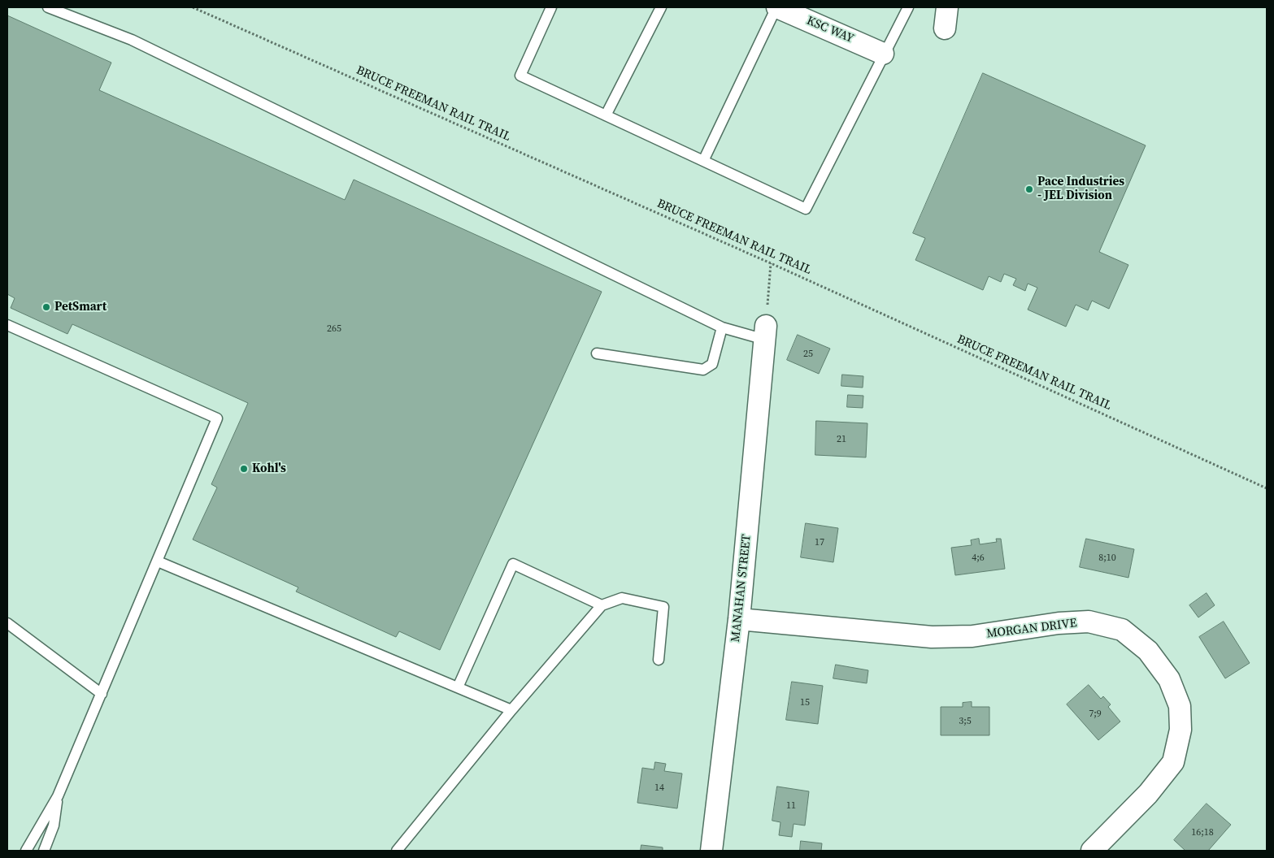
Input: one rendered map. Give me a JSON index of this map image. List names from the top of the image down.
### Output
{
  "streets": {
    "street": ["KSC WAY", "MANAHAN STREET", "MORGAN DRIVE"],
    "path": ["BRUCE FREEMAN RAIL TRAIL"]
  },
  "crossings": [
    ["MANAHAN STREET", "MORGAN DRIVE"]
  ],
  "places": ["Pace Industries - JEL Division", "PetSmart", "Kohl's"],
  "house_numbers": [
    "265",
    "25",
    "21",
    "17",
    "4;6",
    "8;10",
    "15",
    "7;9",
    "3;5",
    "14",
    "11",
    "16;18"
  ]
}
